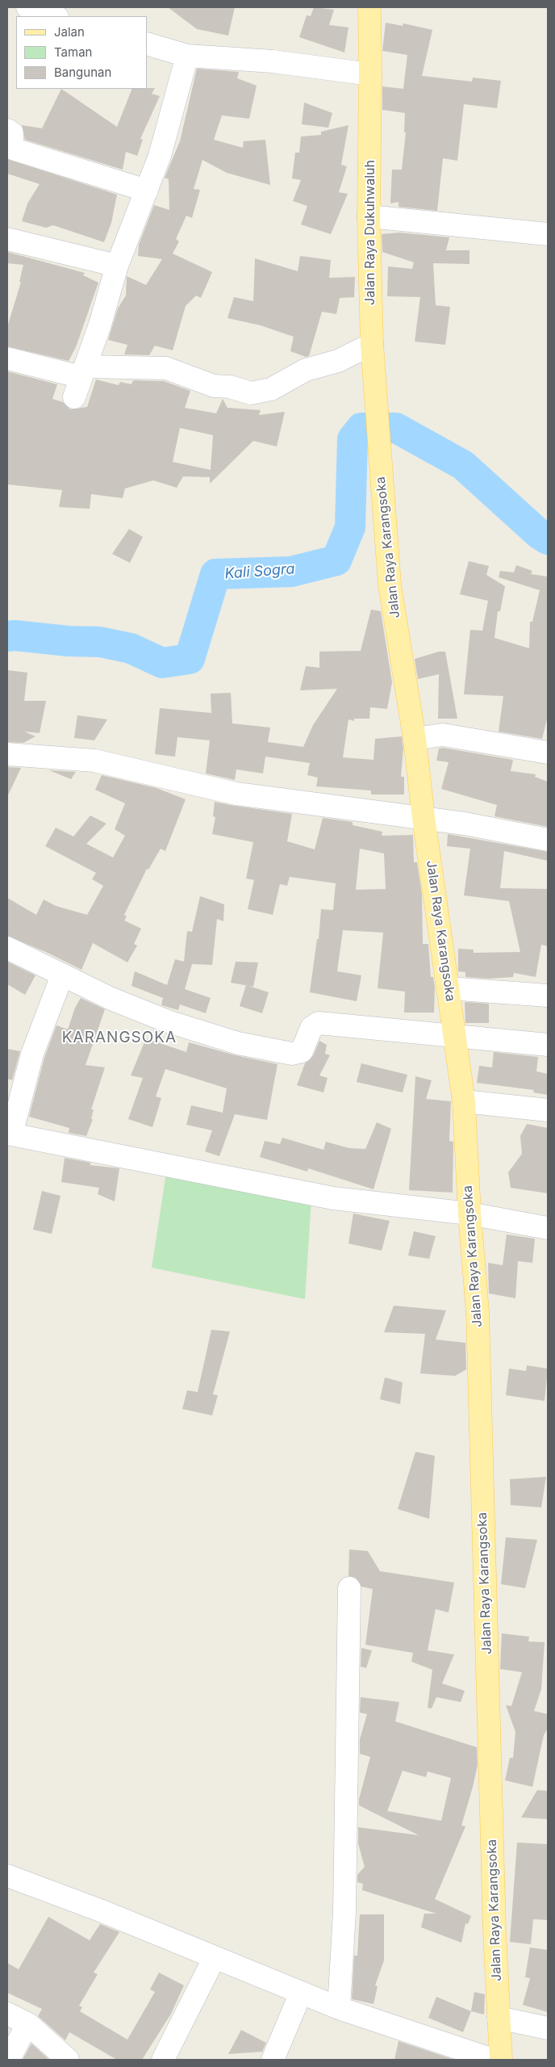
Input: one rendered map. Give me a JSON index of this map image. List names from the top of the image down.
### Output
{
  "streets": {
    "main road": ["Jalan Raya Dukuhwaluh", "Jalan Raya Karangsoka"]
  },
  "crossings": [
    ["Jalan Raya Dukuhwaluh", "Jalan Raya Karangsoka"]
  ],
  "districts": ["KARANGSOKA"],
  "water": ["Kali Sogra"],
  "legend": ["Jalan", "Taman", "Bangunan"]
}
